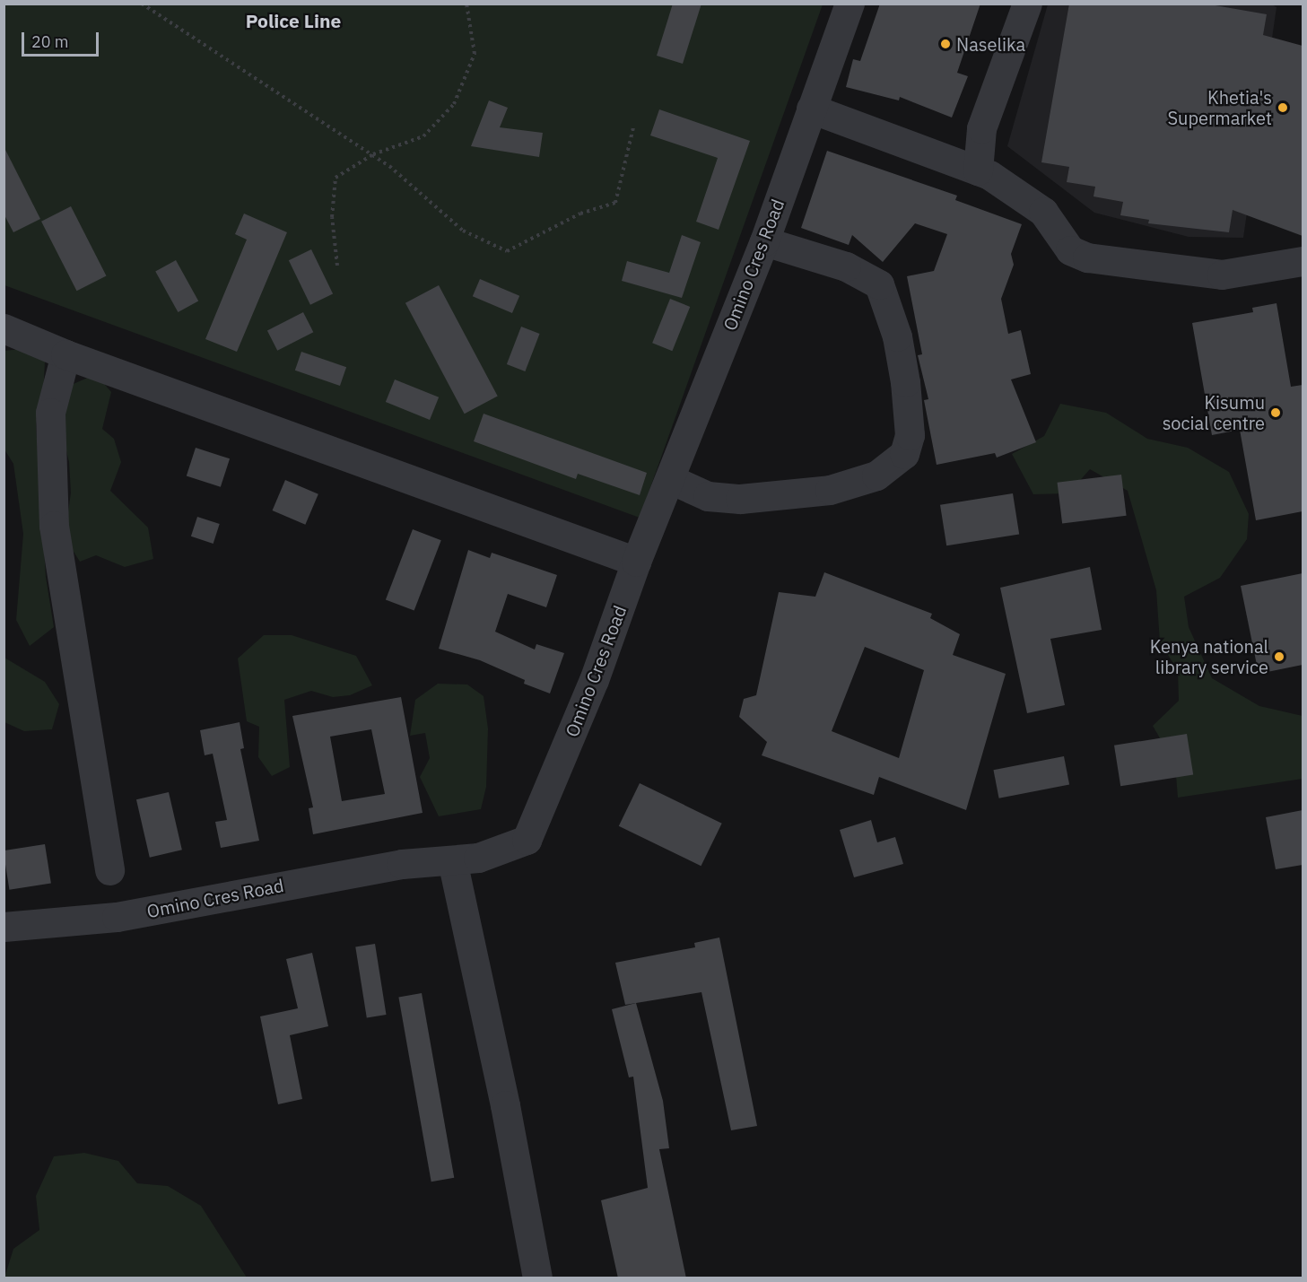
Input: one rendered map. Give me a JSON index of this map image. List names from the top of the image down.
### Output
{
  "streets": {
    "street": ["Omino Cres Road"]
  },
  "districts": ["Police Line"],
  "places": [
    "Naselika",
    "Khetia's Supermarket",
    "Kisumu social centre",
    "Kenya national library service"
  ],
  "scale_bar": "20 m"
}
